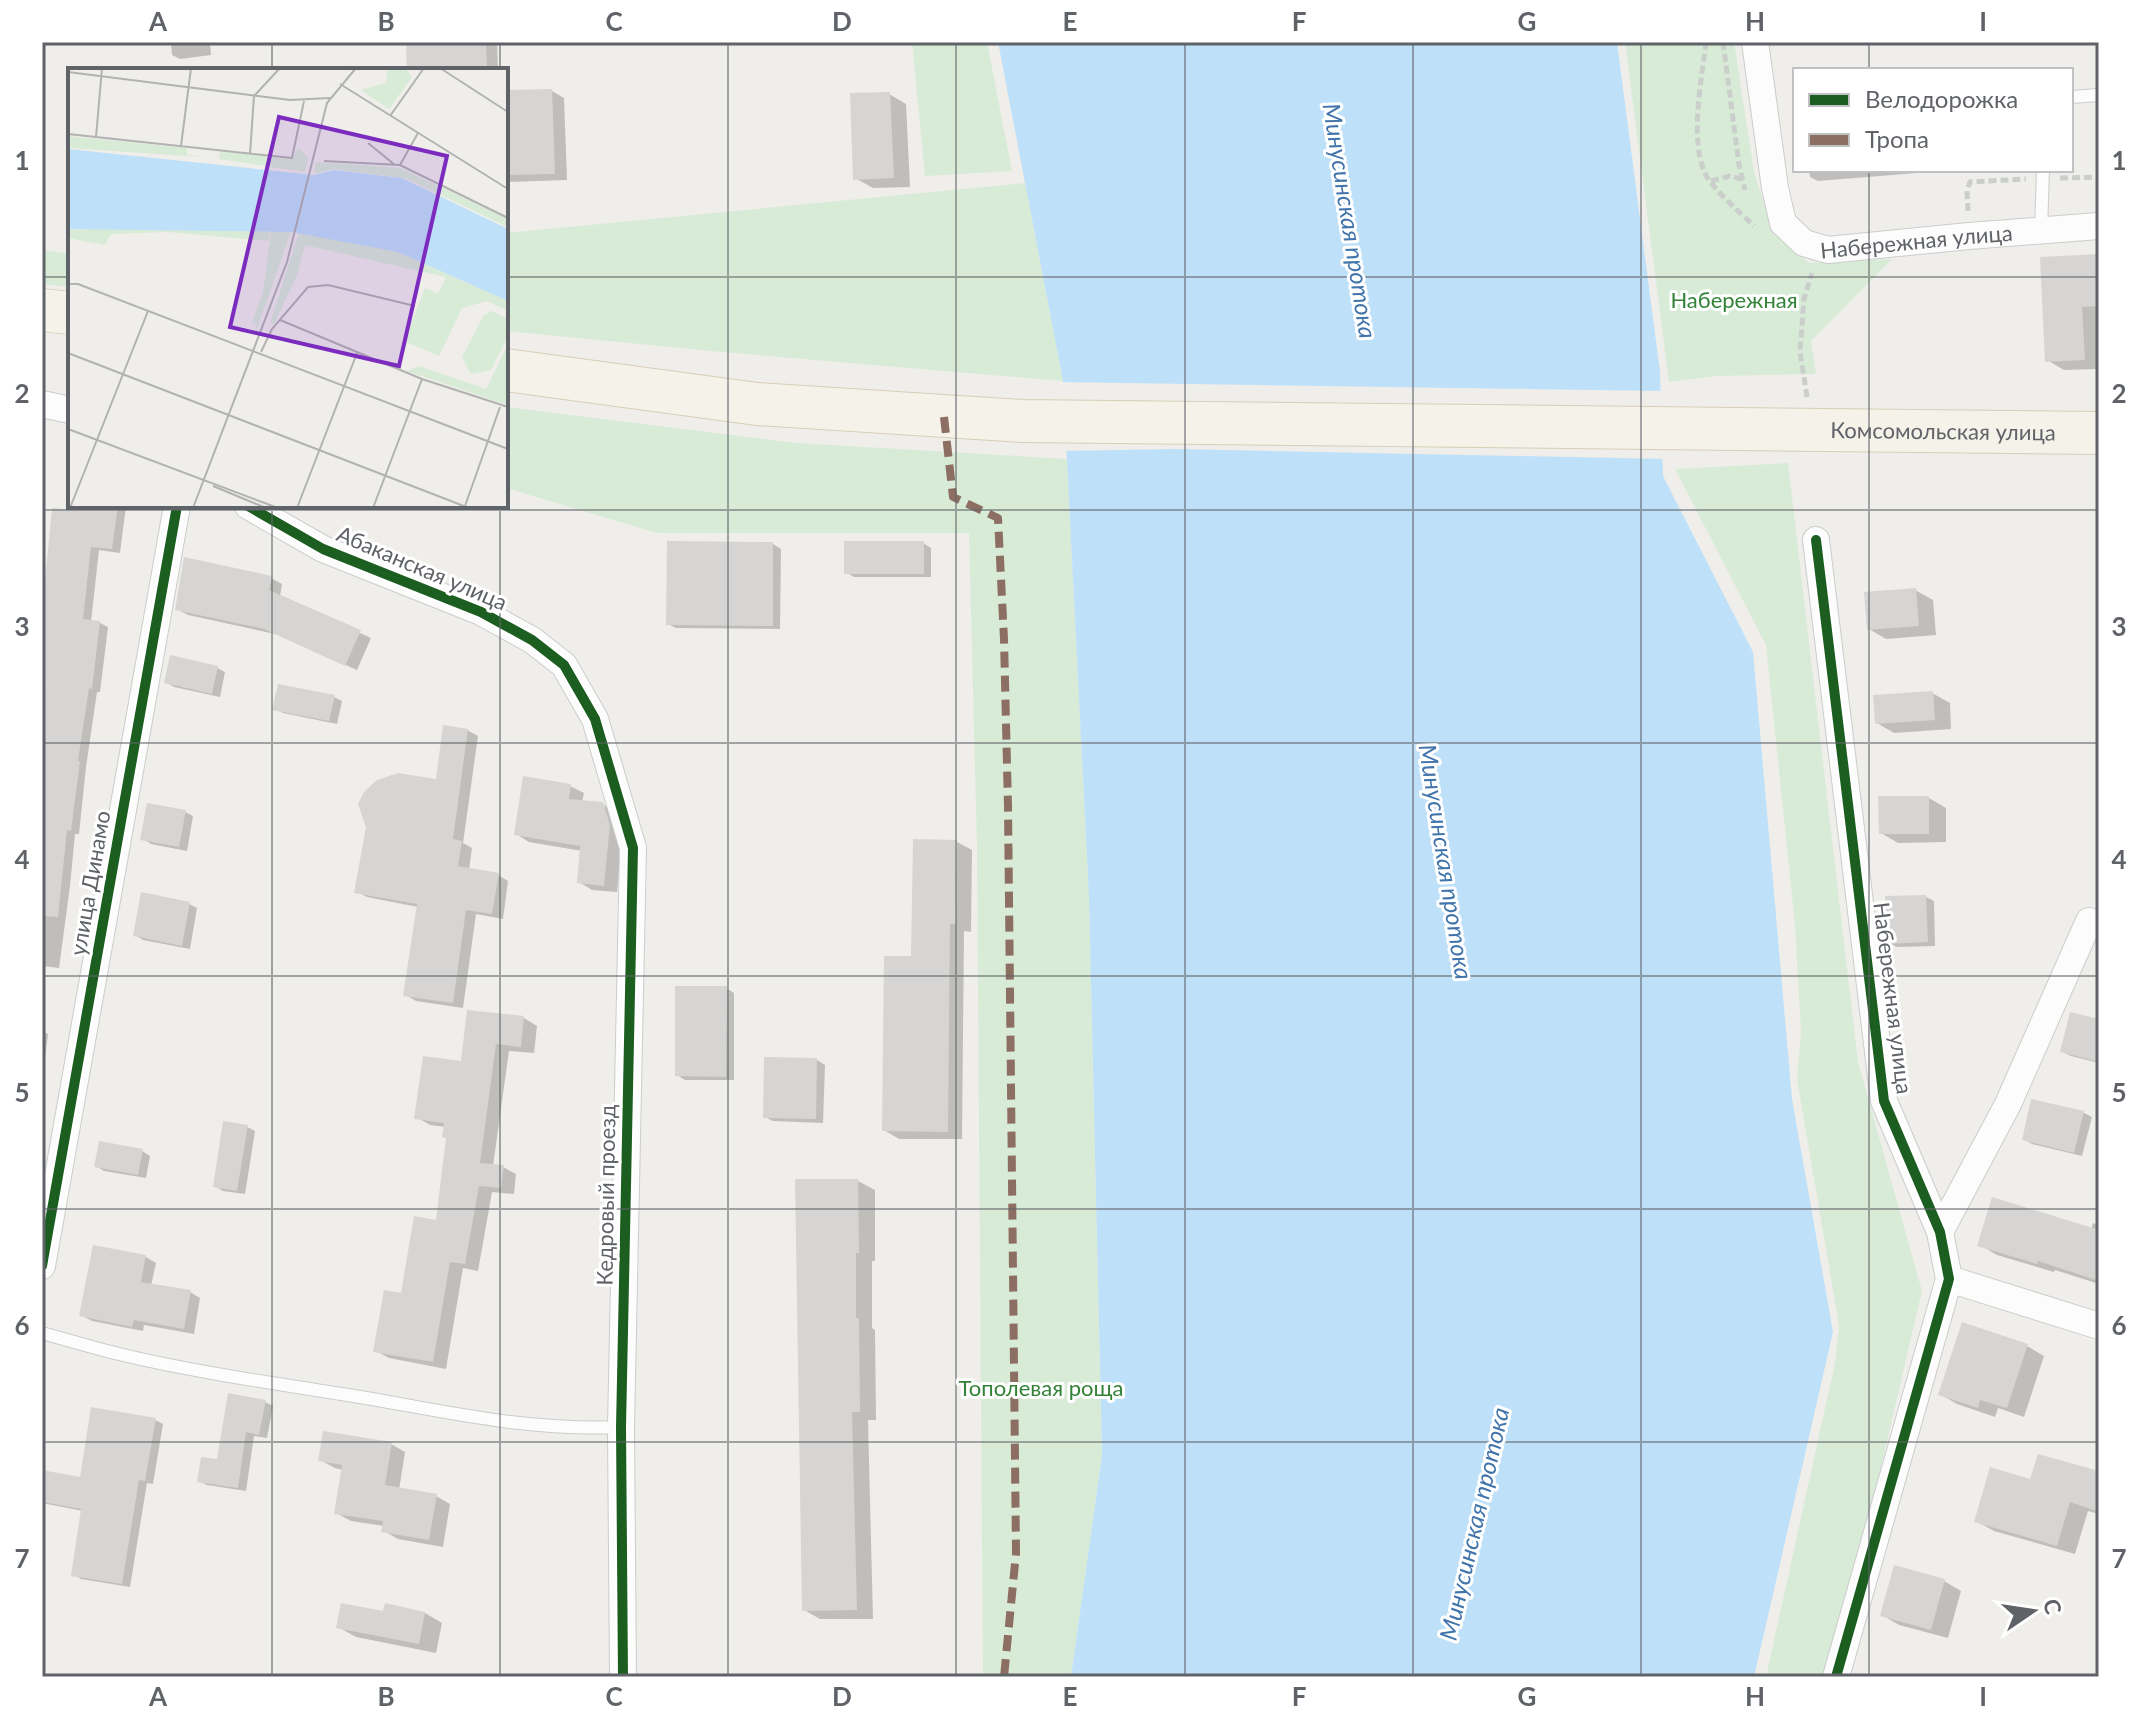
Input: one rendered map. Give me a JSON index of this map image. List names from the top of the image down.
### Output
{
  "streets": {
    "main road": ["Комсомольская улица"],
    "street": [
      "Набережная улица",
      "Абаканская улица",
      "улица Динамо",
      "Кедровый проезд"
    ]
  },
  "crossings": [
    ["Абаканская улица", "Кедровый проезд"]
  ],
  "water": ["Минусинская протока"],
  "parks": ["Набережная", "Тополевая роща"],
  "legend": ["Велодорожка", "Тропа"],
  "north": "right",
  "grid": {
    "columns": [
      "A",
      "B",
      "C",
      "D",
      "E",
      "F",
      "G",
      "H",
      "I"
    ],
    "rows": [
      "1",
      "2",
      "3",
      "4",
      "5",
      "6",
      "7"
    ]
  }
}
